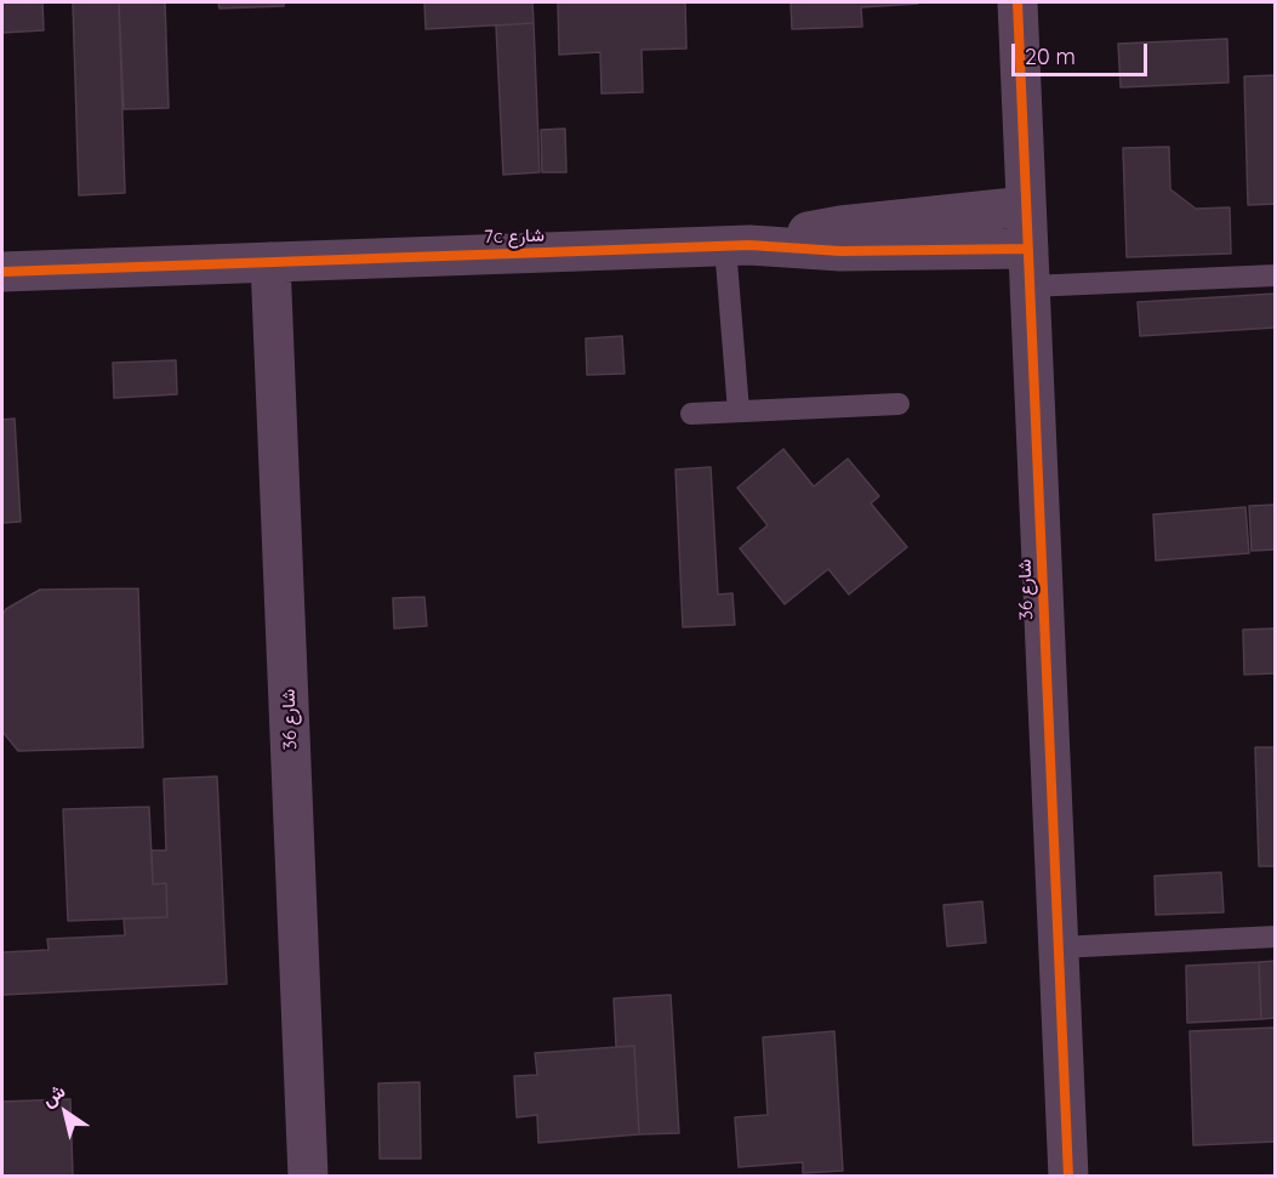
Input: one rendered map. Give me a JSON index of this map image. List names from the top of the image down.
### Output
{
  "streets": {
    "street": ["7c شارع", "شارع 36"]
  },
  "crossings": [
    ["7c شارع", "شارع 36"]
  ],
  "scale_bar": "20 m",
  "north": "top left"
}
